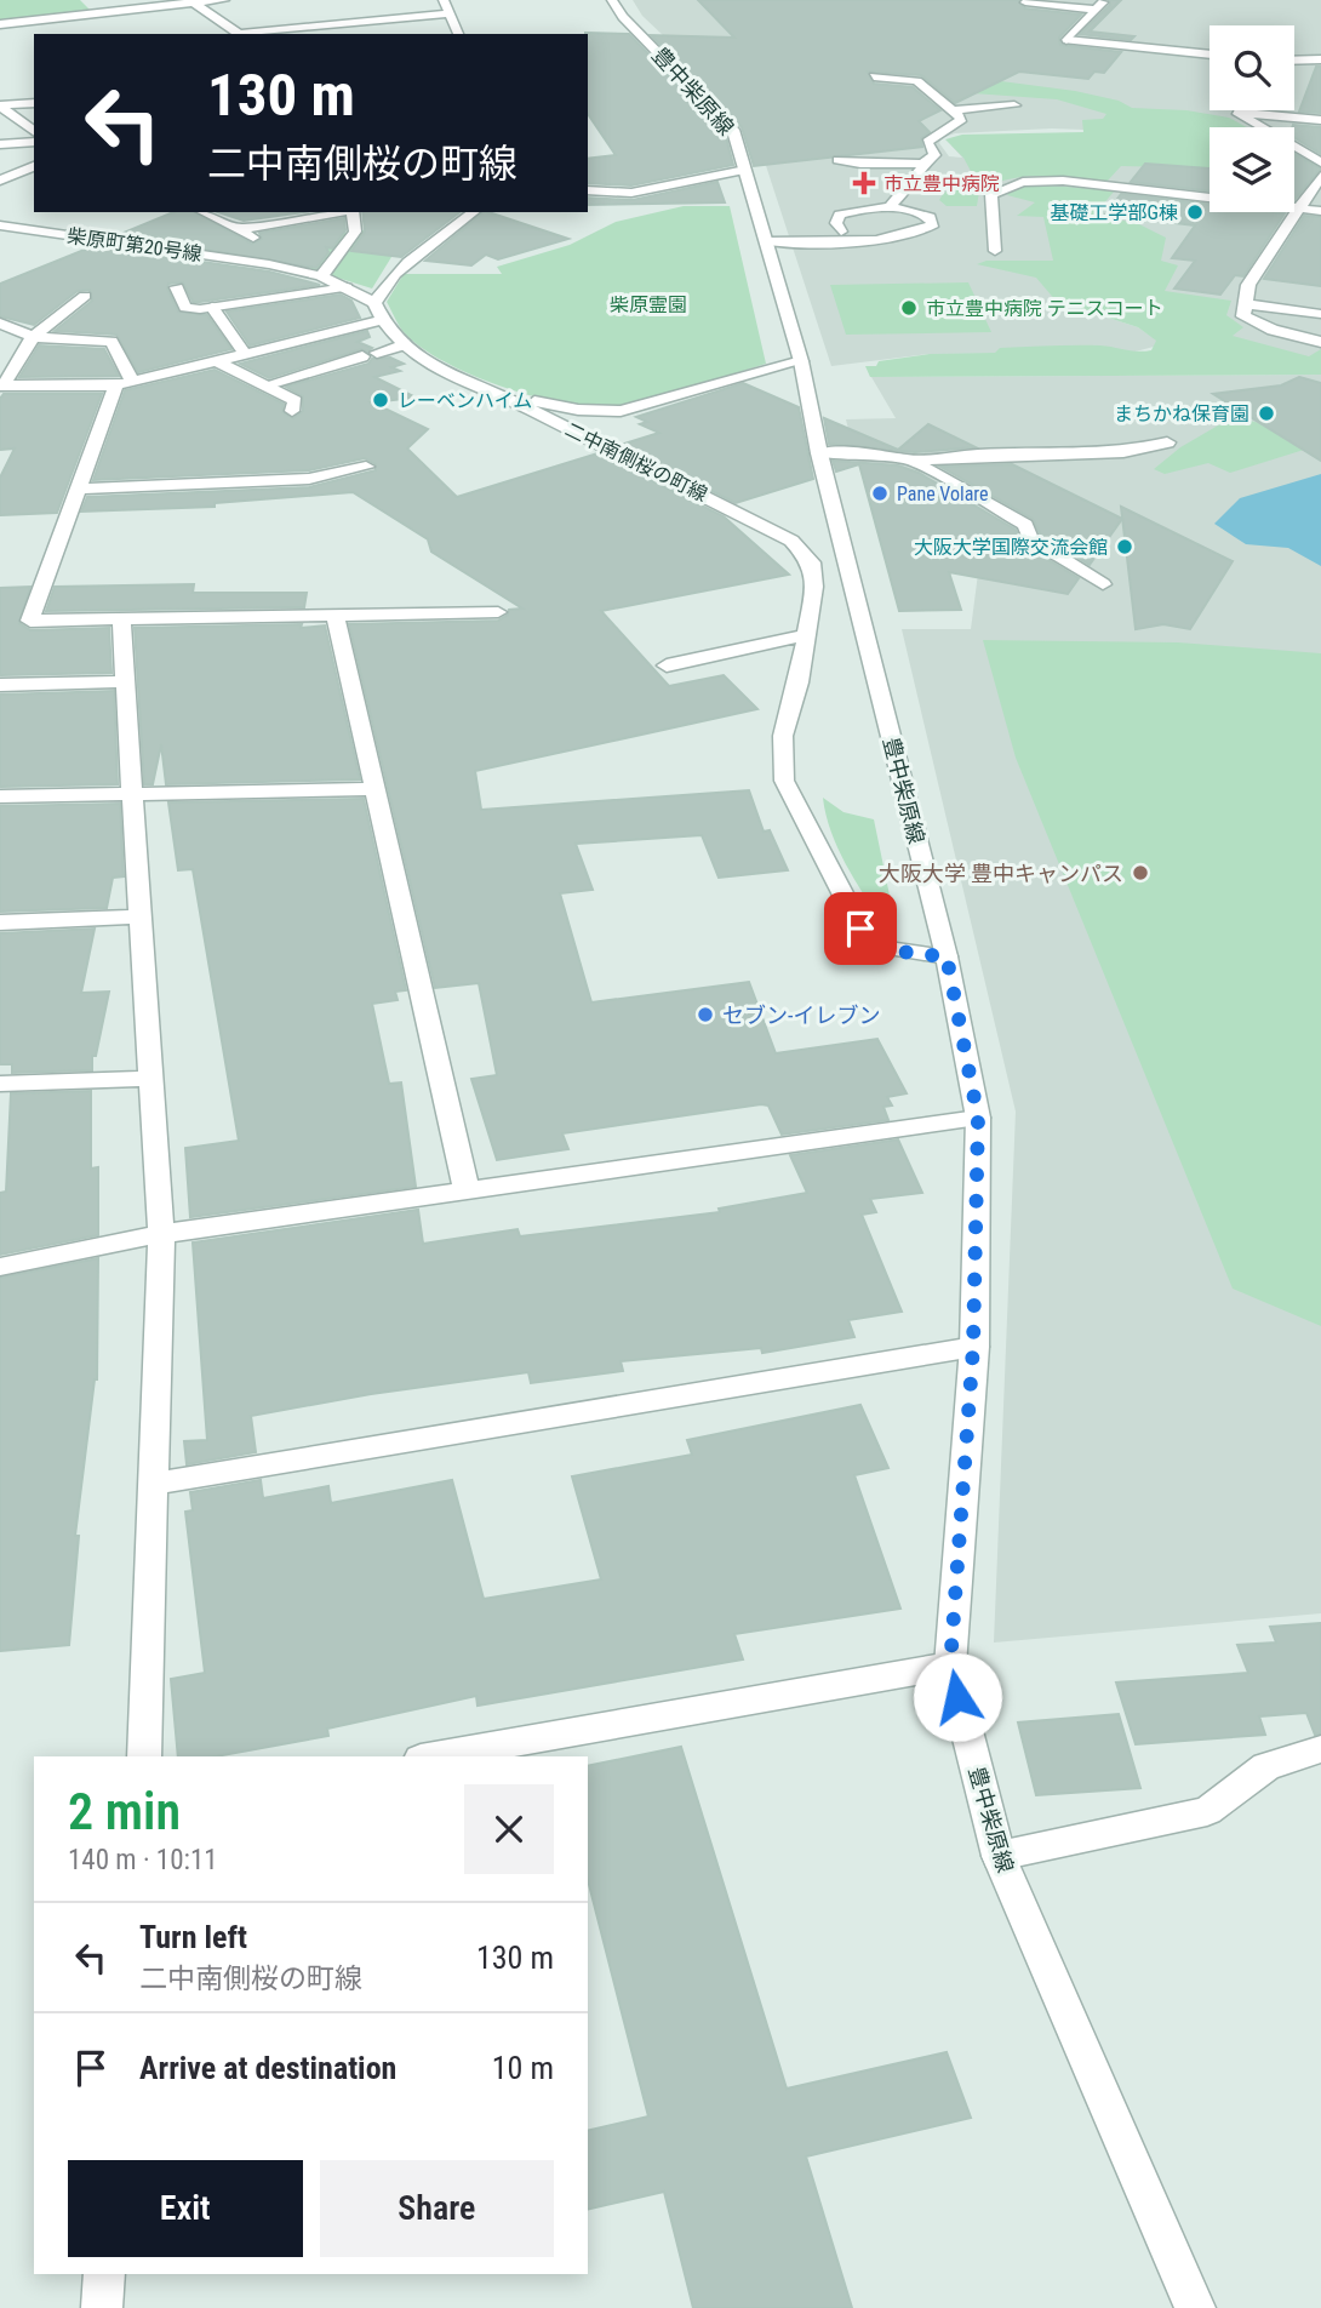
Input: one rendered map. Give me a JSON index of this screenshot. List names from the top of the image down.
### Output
{
  "streets": {
    "street": ["豊中柴原線", "柴原町第20号線", "二中南側桜の町線"]
  },
  "crossings": [
    ["豊中柴原線", "二中南側桜の町線"],
    ["柴原町第20号線", "二中南側桜の町線"]
  ],
  "parks": ["柴原霊園"],
  "places": {
    "health": ["市立豊中病院"],
    "other": [
      "基礎工学部G棟",
      "市立豊中病院 テニスコート",
      "レーベンハイム",
      "まちかね保育園",
      "Pane Volare",
      "大阪大学国際交流会館",
      "大阪大学 豊中キャンパス",
      "セブン-イレブン"
    ]
  },
  "page": {
    "turn": ["130 m", "二中南側桜の町線"],
    "heading": ["2 min", "140 m · 10:11"],
    "list": [
      {
        "name": "Turn left",
        "note": "二中南側桜の町線",
        "value": "130 m"
      },
      {
        "name": "Arrive at destination",
        "value": "10 m"
      }
    ],
    "buttons": ["Exit", "Share"]
  }
}
